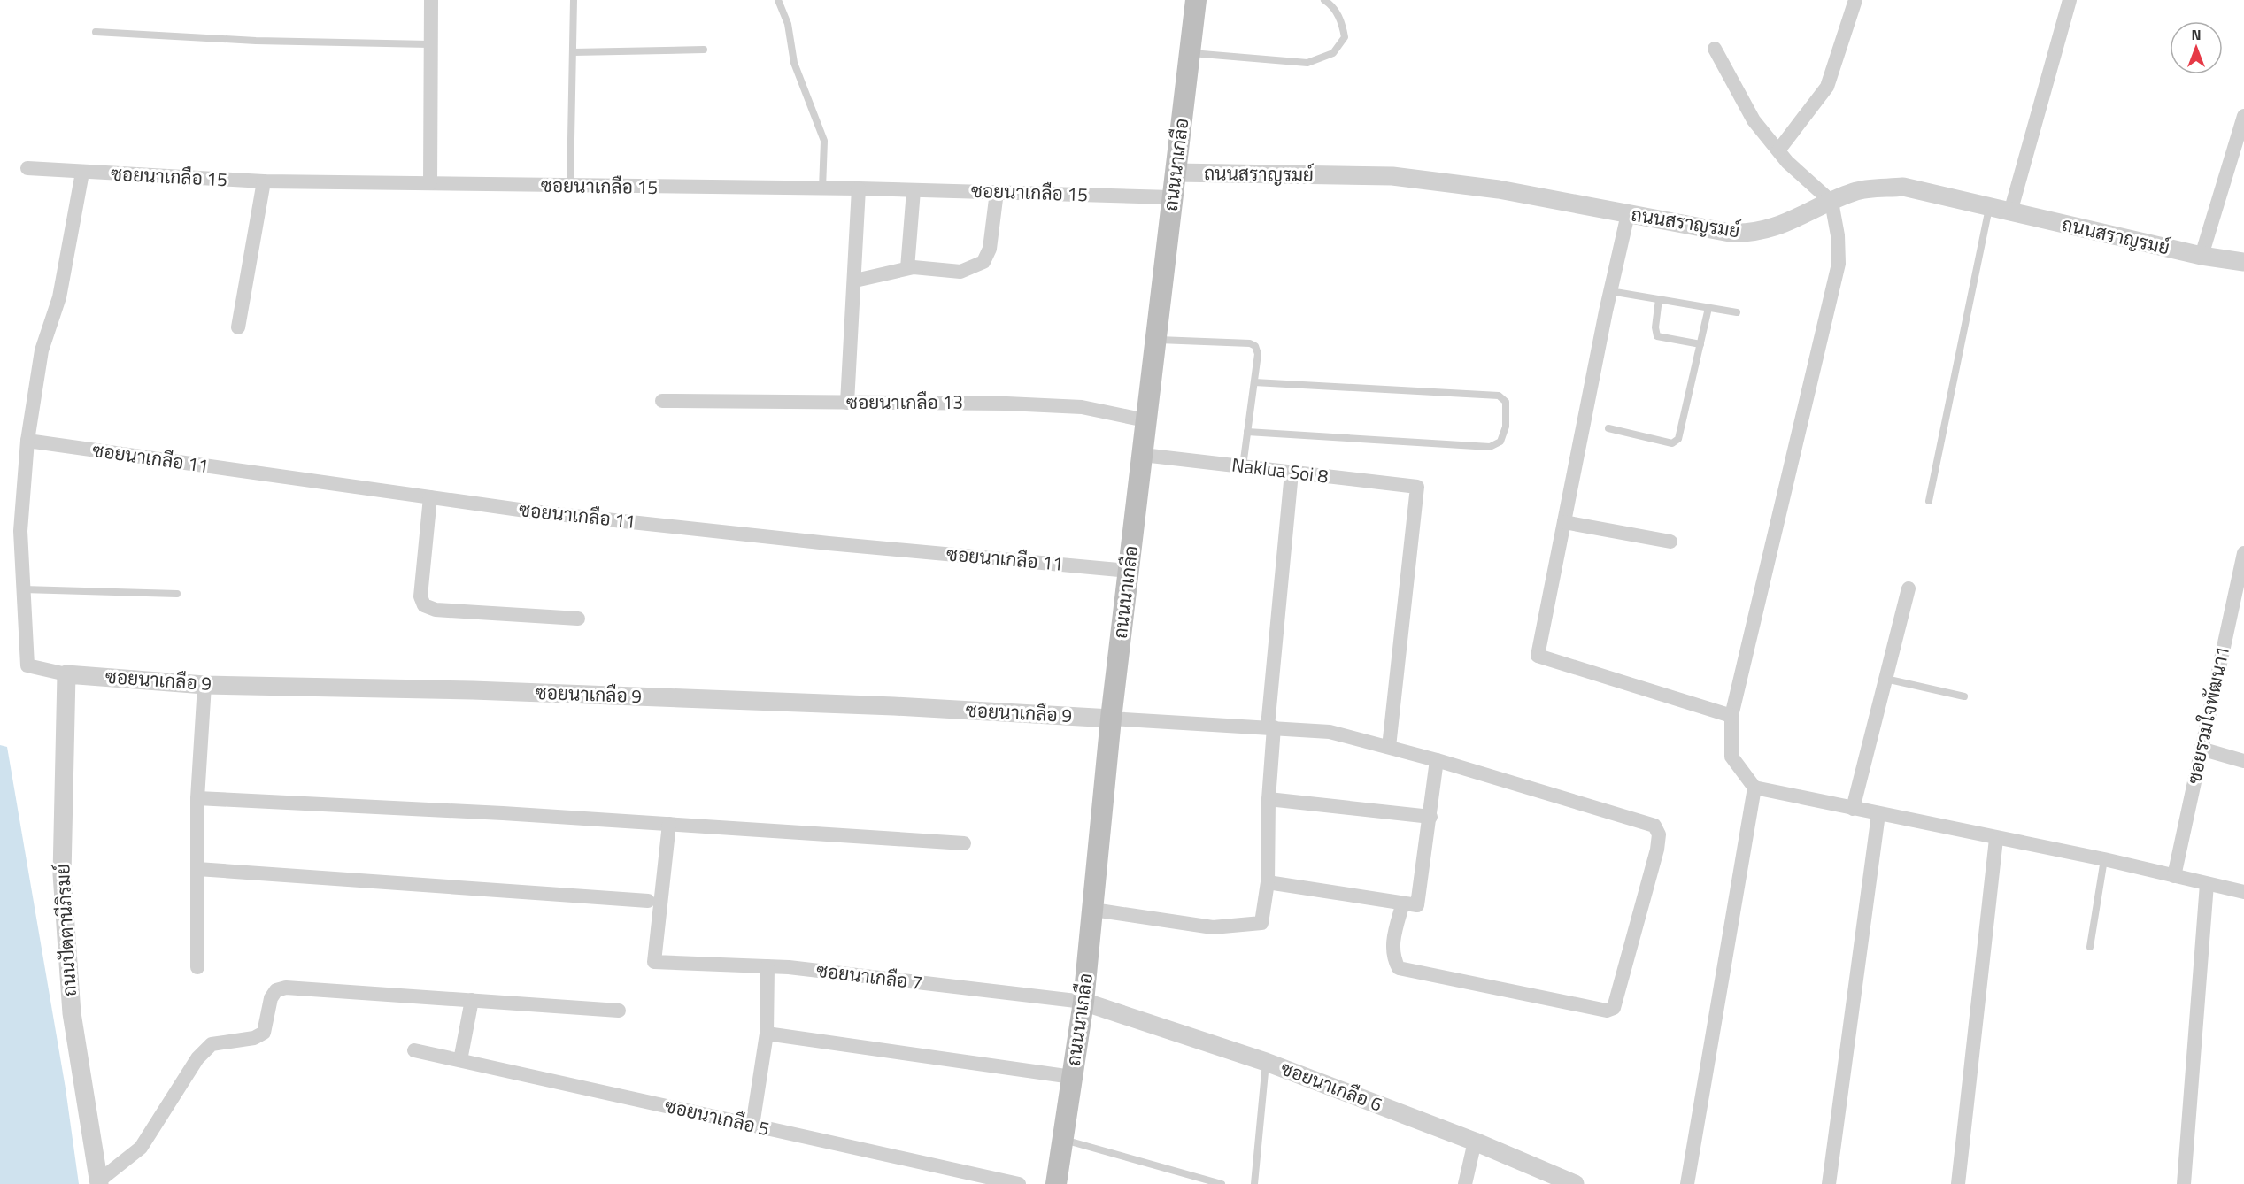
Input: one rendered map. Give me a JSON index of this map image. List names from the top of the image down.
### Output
{
  "streets": {
    "main road": ["ถนนนาเกลือ"],
    "street": [
      "ถนนสราญรมย์",
      "ซอยนาเกลือ 15",
      "ซอยนาเกลือ 13",
      "ซอยนาเกลือ 11",
      "Naklua Soi 8",
      "ซอยนาเกลือ 9",
      "ซอยรวมใจพัฒนา1",
      "ถนนปัตตานีภิรมย์",
      "ซอยนาเกลือ 7",
      "ซอยนาเกลือ 6",
      "ซอยนาเกลือ 5"
    ]
  },
  "crossings": [
    ["ถนนนาเกลือ", "ถนนสราญรมย์"],
    ["ถนนนาเกลือ", "ซอยนาเกลือ 15"],
    ["ถนนนาเกลือ", "ซอยนาเกลือ 13"],
    ["ถนนนาเกลือ", "ซอยนาเกลือ 11"],
    ["ถนนนาเกลือ", "Naklua Soi 8"],
    ["ถนนนาเกลือ", "ซอยนาเกลือ 9"],
    ["ถนนนาเกลือ", "ซอยนาเกลือ 7"],
    ["ถนนนาเกลือ", "ซอยนาเกลือ 6"],
    ["ซอยนาเกลือ 9", "ถนนปัตตานีภิรมย์"],
    ["ซอยนาเกลือ 7", "ซอยนาเกลือ 6"]
  ],
  "north": "top"
}
